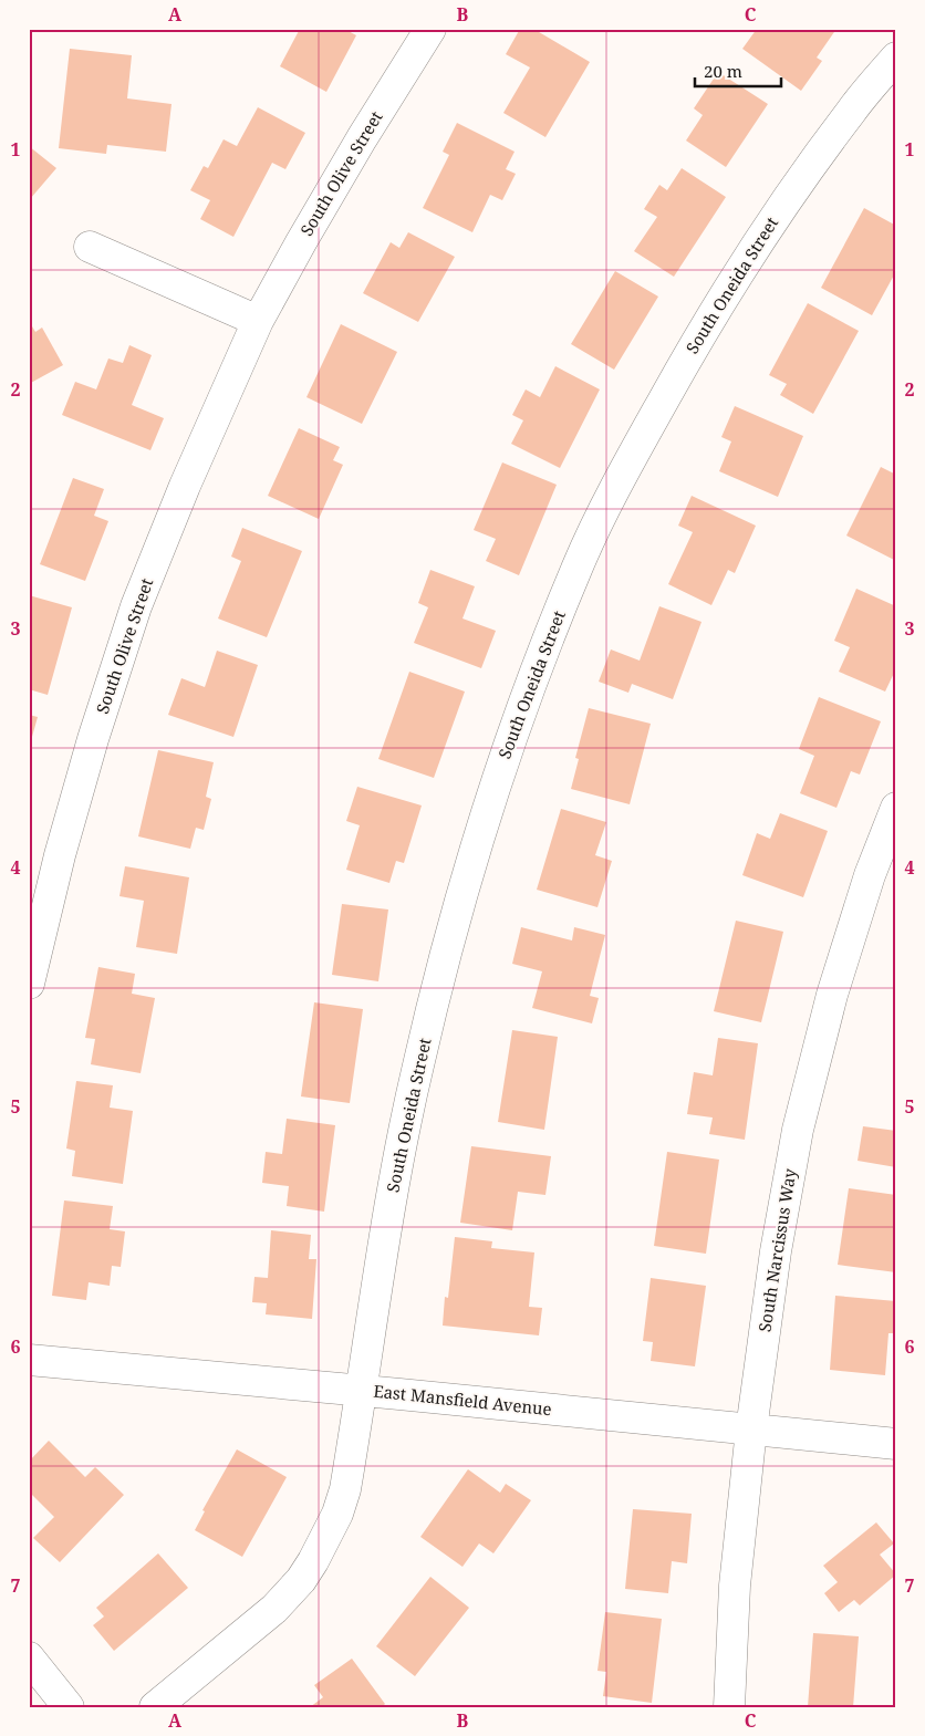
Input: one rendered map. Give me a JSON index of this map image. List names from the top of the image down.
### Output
{
  "streets": {
    "street": [
      "South Olive Street",
      "South Oneida Street",
      "South Narcissus Way",
      "East Mansfield Avenue"
    ]
  },
  "crossings": [
    ["South Oneida Street", "East Mansfield Avenue"],
    ["South Narcissus Way", "East Mansfield Avenue"]
  ],
  "scale_bar": "20 m",
  "grid": {
    "columns": ["A", "B", "C"],
    "rows": [
      "1",
      "2",
      "3",
      "4",
      "5",
      "6",
      "7"
    ]
  }
}
